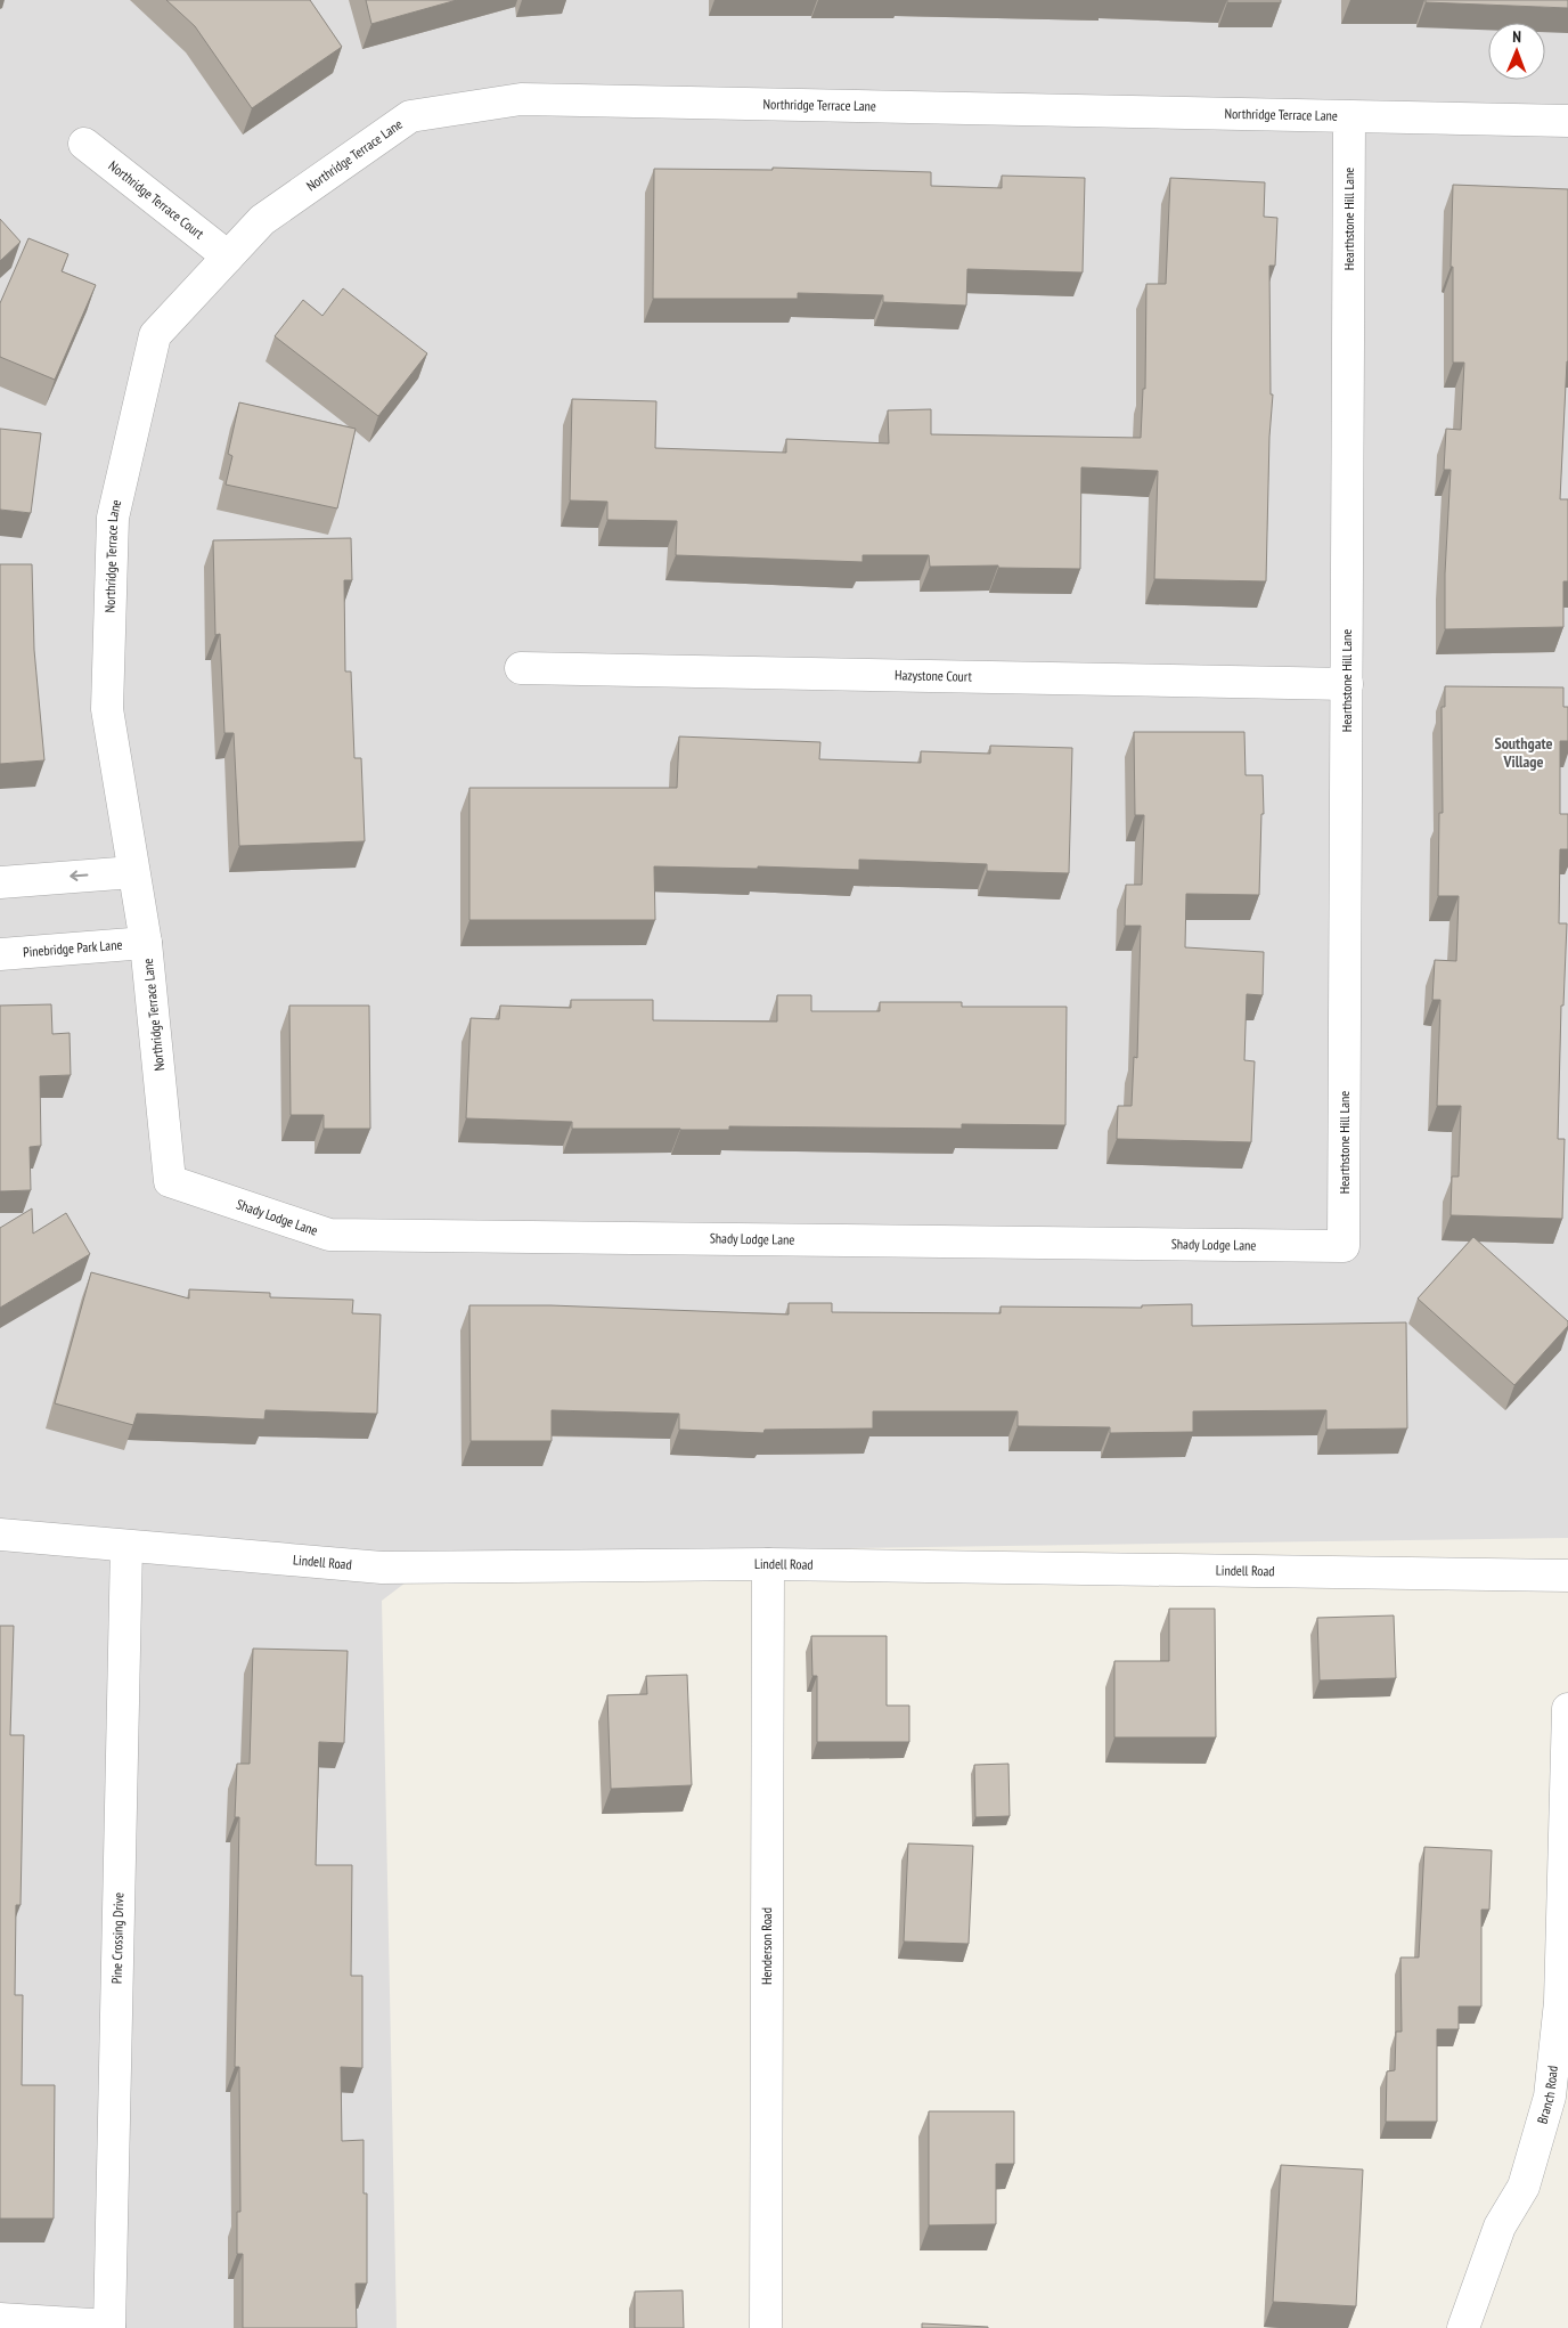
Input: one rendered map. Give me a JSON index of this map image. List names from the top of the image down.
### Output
{
  "streets": {
    "street": [
      "Northridge Terrace Lane",
      "Northridge Terrace Court",
      "Hearthstone Hill Lane",
      "Hazystone Court",
      "Pinebridge Park Lane",
      "Shady Lodge Lane",
      "Lindell Road",
      "Pine Crossing Drive",
      "Henderson Road",
      "Branch Road"
    ]
  },
  "crossings": [
    ["Northridge Terrace Lane", "Northridge Terrace Court"],
    ["Northridge Terrace Lane", "Hearthstone Hill Lane"],
    ["Northridge Terrace Lane", "Pinebridge Park Lane"],
    ["Northridge Terrace Lane", "Shady Lodge Lane"],
    ["Hearthstone Hill Lane", "Hazystone Court"],
    ["Hearthstone Hill Lane", "Shady Lodge Lane"],
    ["Lindell Road", "Pine Crossing Drive"],
    ["Lindell Road", "Henderson Road"]
  ],
  "districts": ["Southgate Village"],
  "north": "top"
}
